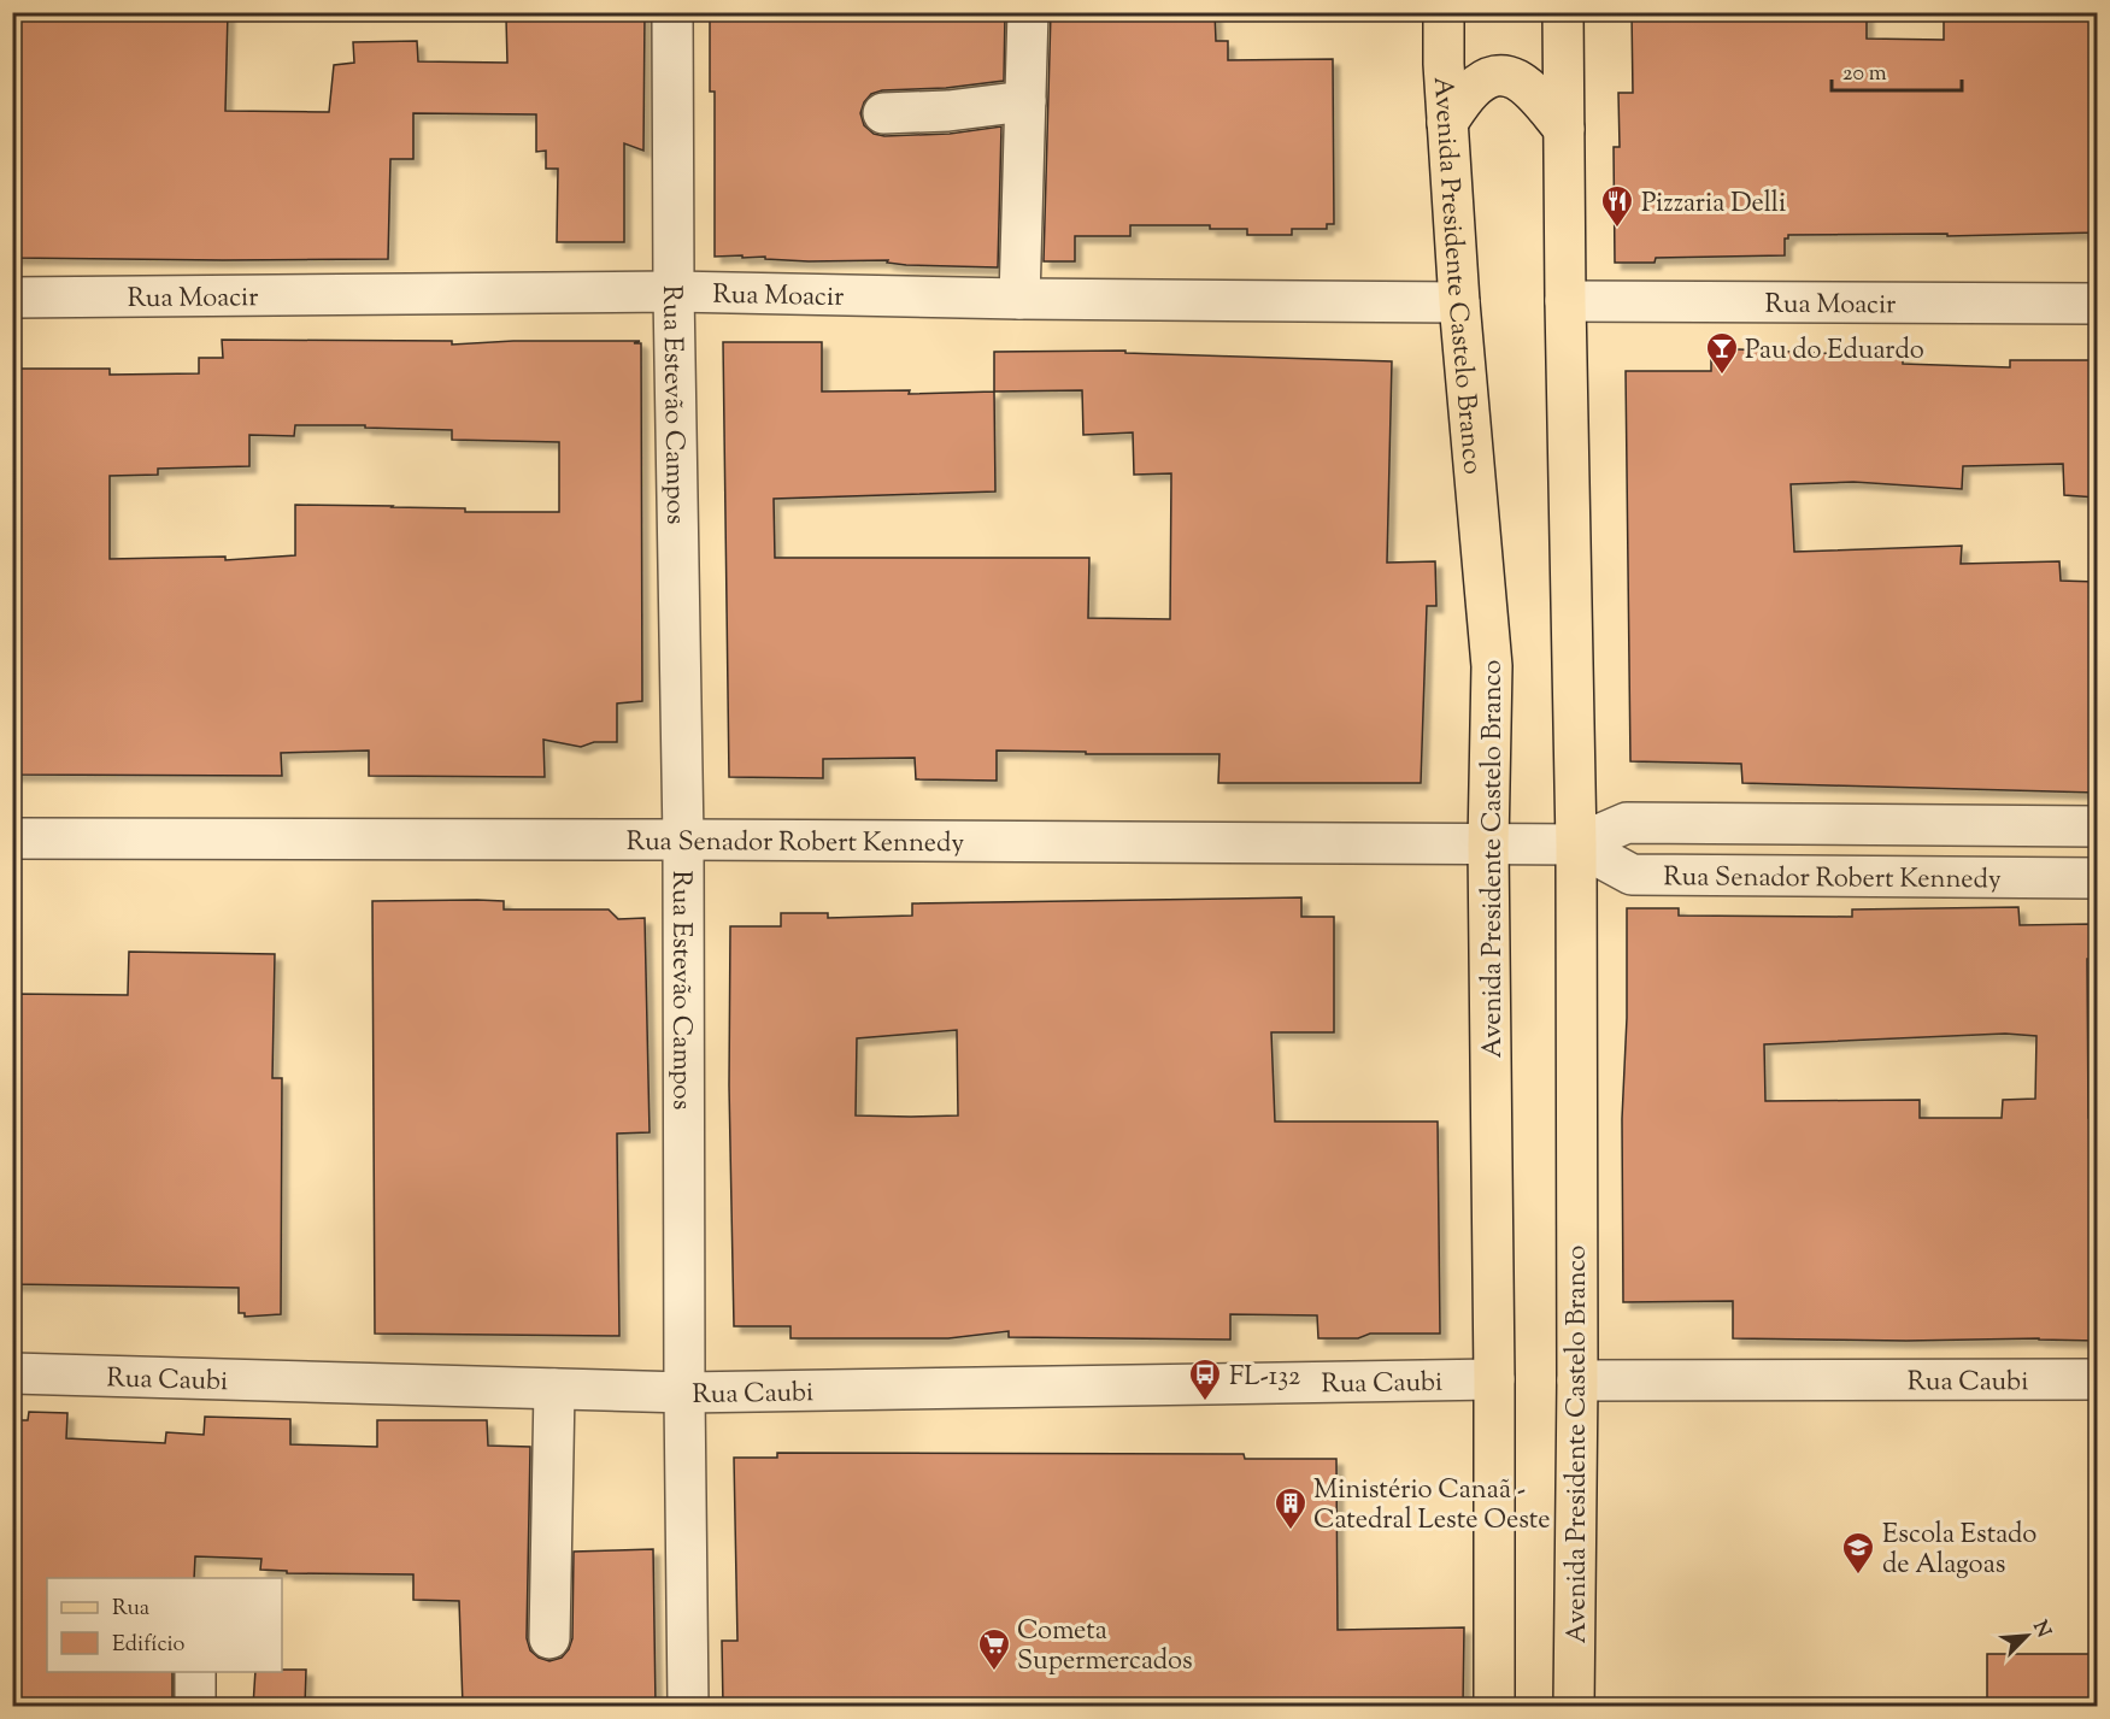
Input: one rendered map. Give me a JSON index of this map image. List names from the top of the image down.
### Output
{
  "streets": {
    "main road": ["Avenida Presidente Castelo Branco"],
    "street": [
      "Rua Moacir",
      "Rua Estevão Campos",
      "Rua Senador Robert Kennedy",
      "Rua Caubi"
    ]
  },
  "crossings": [
    ["Avenida Presidente Castelo Branco", "Rua Moacir"],
    ["Avenida Presidente Castelo Branco", "Rua Senador Robert Kennedy"],
    ["Avenida Presidente Castelo Branco", "Rua Caubi"],
    ["Rua Moacir", "Rua Estevão Campos"],
    ["Rua Estevão Campos", "Rua Senador Robert Kennedy"],
    ["Rua Estevão Campos", "Rua Caubi"]
  ],
  "places": {
    "restaurant": ["Pizzaria Delli"],
    "bar": ["Pau do Eduardo"],
    "bus stop": ["FL-132"],
    "building": ["Ministério Canaã - Catedral Leste Oeste"],
    "school or university": ["Escola Estado de Alagoas"],
    "supermarket": ["Cometa Supermercados"]
  },
  "legend": ["Rua", "Edifício"],
  "scale_bar": "20 m",
  "north": "top right"
}
